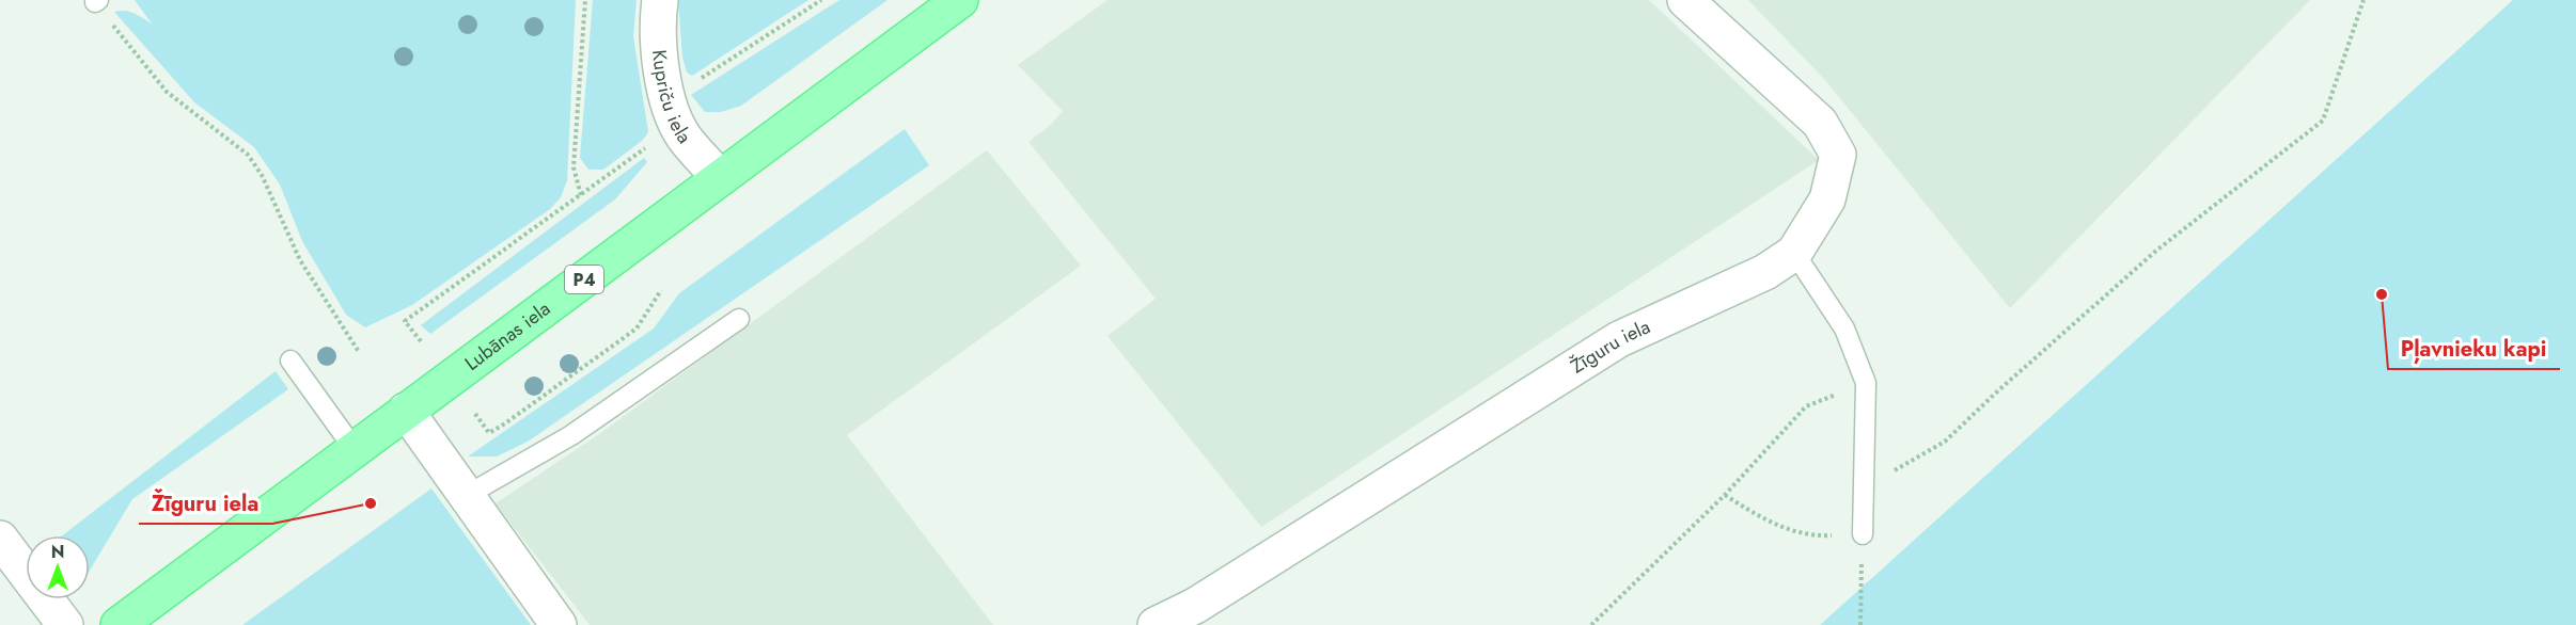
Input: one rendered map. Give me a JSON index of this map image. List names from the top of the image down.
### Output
{
  "streets": {
    "main road": ["P4", "Lubānas iela"],
    "street": ["Kupriču iela", "Žīguru iela"]
  },
  "crossings": [
    ["Kupriču iela", "Lubānas iela"]
  ],
  "places": ["Pļavnieku kapi", "Žīguru iela"],
  "north": "top"
}
